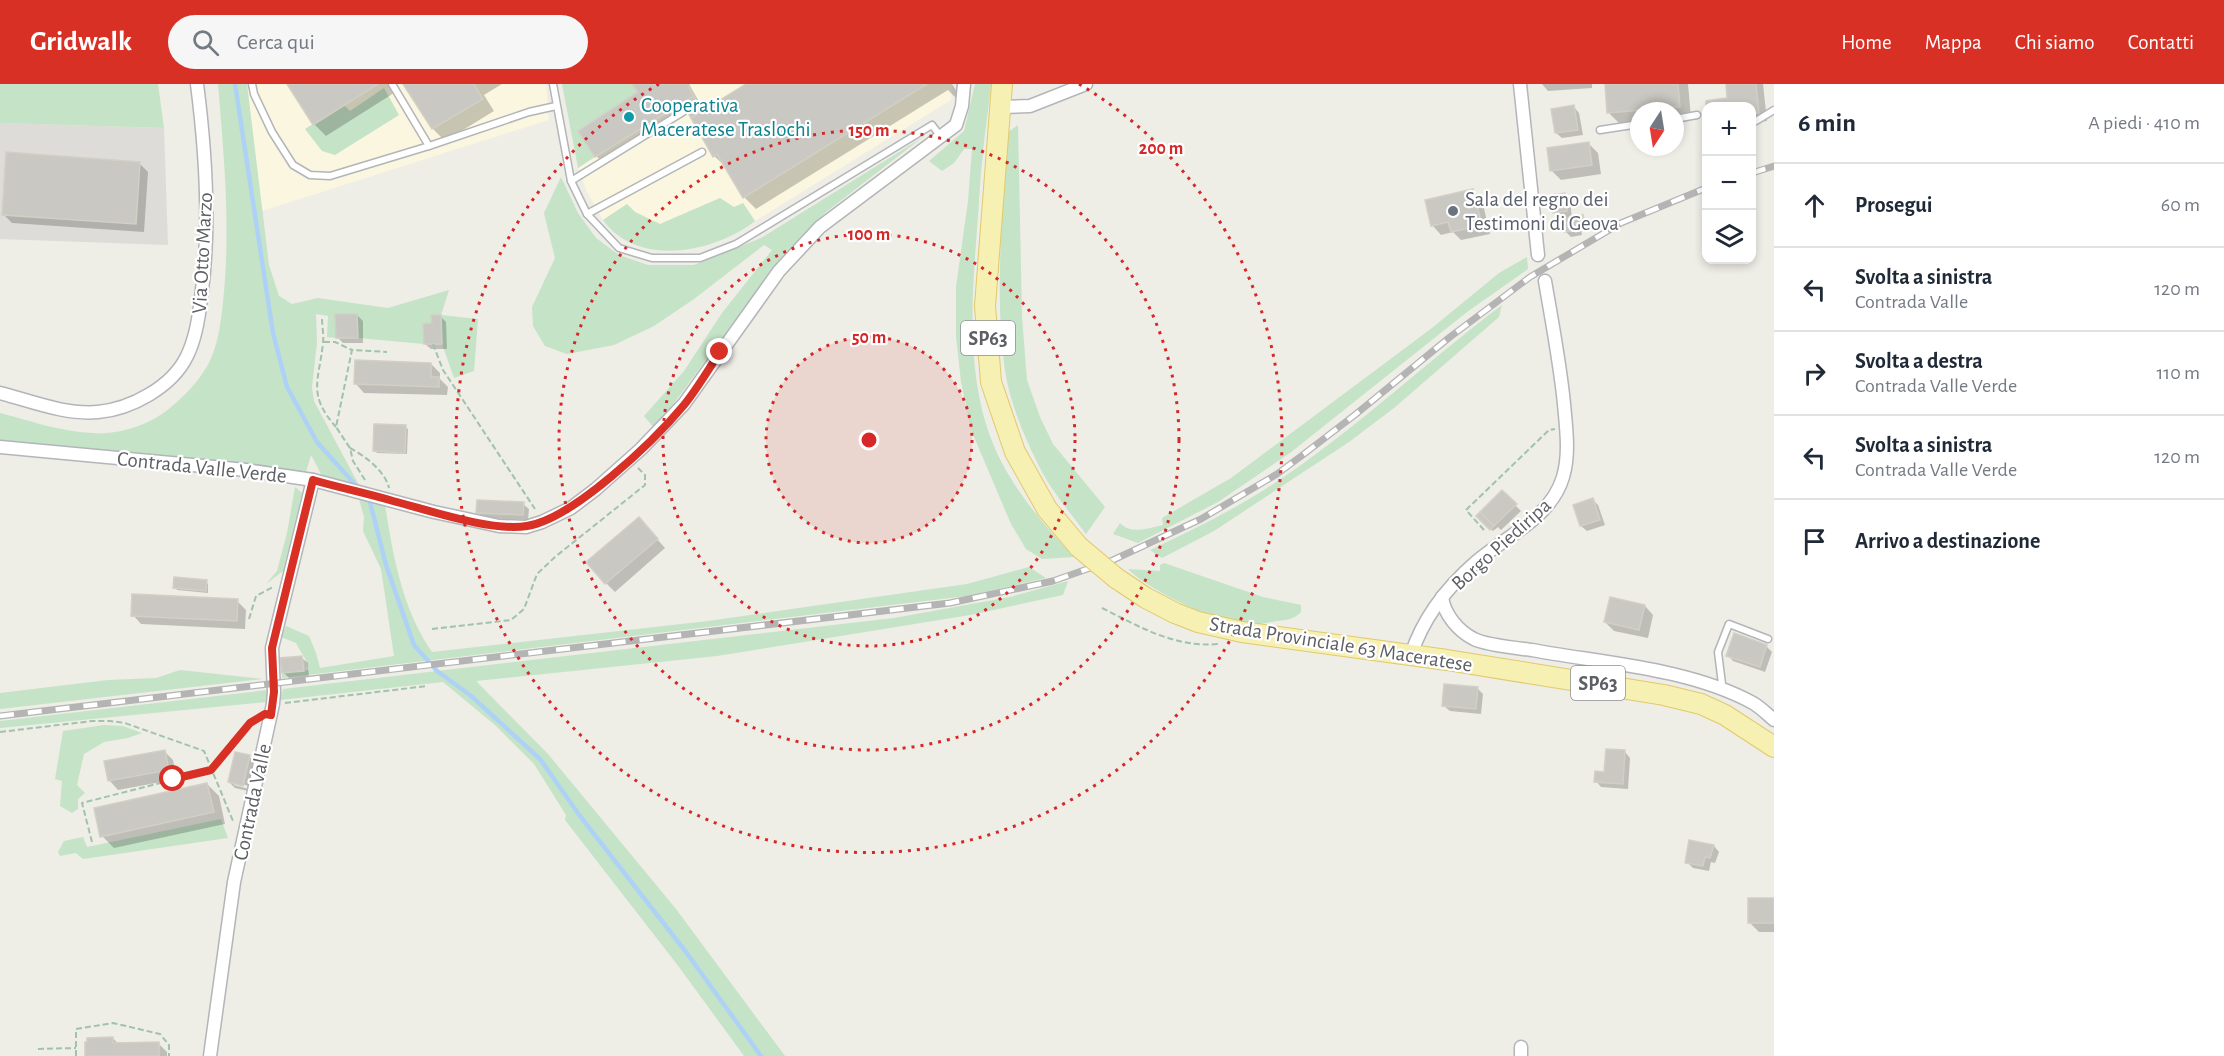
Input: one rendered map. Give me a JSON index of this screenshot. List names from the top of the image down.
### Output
{
  "streets": {
    "main road": ["SP63", "Strada Provinciale 63 Maceratese"],
    "street": [
      "Via Otto Marzo",
      "Contrada Valle Verde",
      "Borgo Piediripa",
      "Contrada Valle"
    ]
  },
  "crossings": [
    ["Contrada Valle Verde", "Contrada Valle"],
    ["Borgo Piediripa", "Strada Provinciale 63 Maceratese"]
  ],
  "places": ["Cooperativa Maceratese Traslochi", "Sala del regno dei Testimoni di Geova"],
  "north": "bottom",
  "page": {
    "header": "Gridwalk",
    "search": "Cerca qui",
    "nav": [
      "Home",
      "Mappa",
      "Chi siamo",
      "Contatti"
    ],
    "heading": ["6 min", "A piedi · 410 m"],
    "map_buttons": ["+", "−"],
    "list": [
      ["Prosegui", "60 m"],
      ["Svolta a sinistra", "Contrada Valle", "120 m"],
      ["Svolta a destra", "Contrada Valle Verde", "110 m"],
      ["Svolta a sinistra", "Contrada Valle Verde", "120 m"],
      "Arrivo a destinazione"
    ]
  },
  "rings": [
    "150 m",
    "200 m",
    "100 m",
    "50 m"
  ]
}
